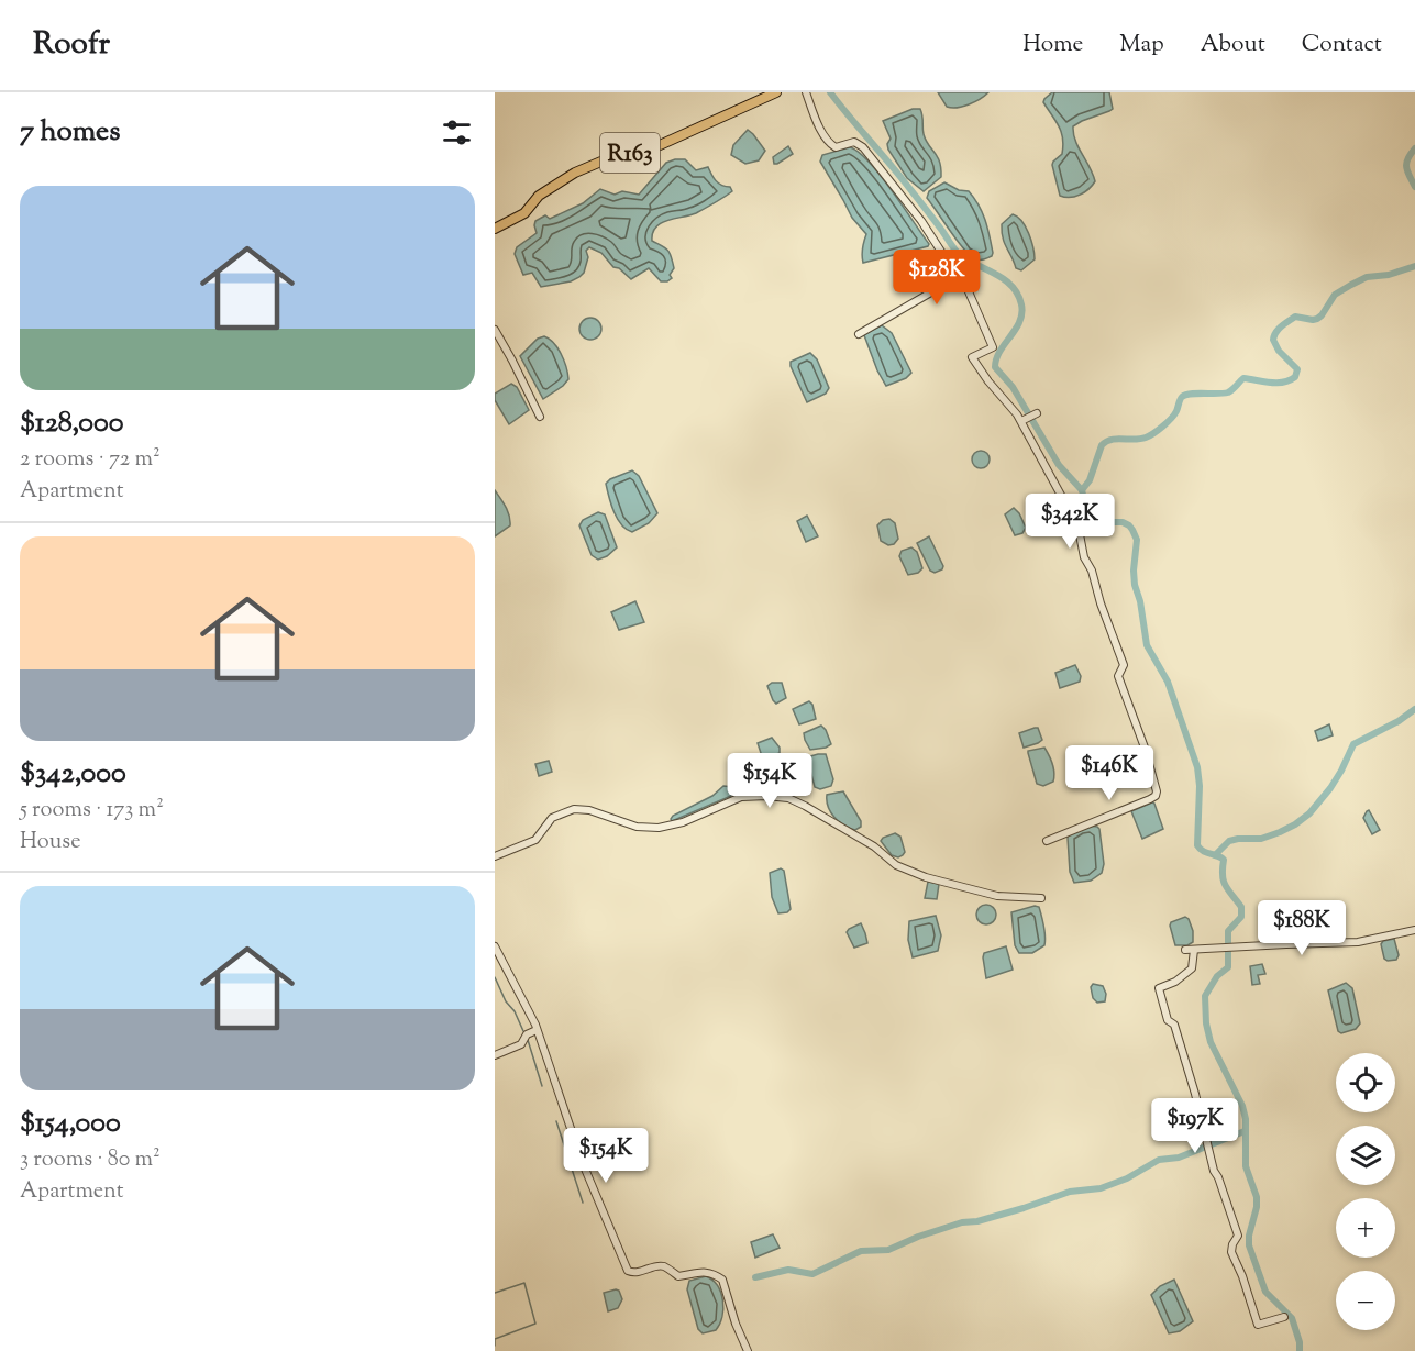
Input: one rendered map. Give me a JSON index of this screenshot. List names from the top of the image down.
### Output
{
  "streets": {
    "main road": ["R163"]
  },
  "page": {
    "header": "Roofr",
    "nav": [
      "Home",
      "Map",
      "About",
      "Contact"
    ],
    "heading": "7 homes",
    "list": [
      {
        "name": "$128,000",
        "note": "2 rooms · 72 m² · Apartment"
      },
      {
        "name": "$342,000",
        "note": "5 rooms · 173 m² · House"
      },
      {
        "name": "$154,000",
        "note": "3 rooms · 80 m² · Apartment"
      }
    ],
    "price": [
      "$128K",
      "$342K",
      "$146K",
      "$154K",
      "$188K",
      "$197K",
      "$154K"
    ],
    "map_buttons": ["+", "−"]
  }
}
